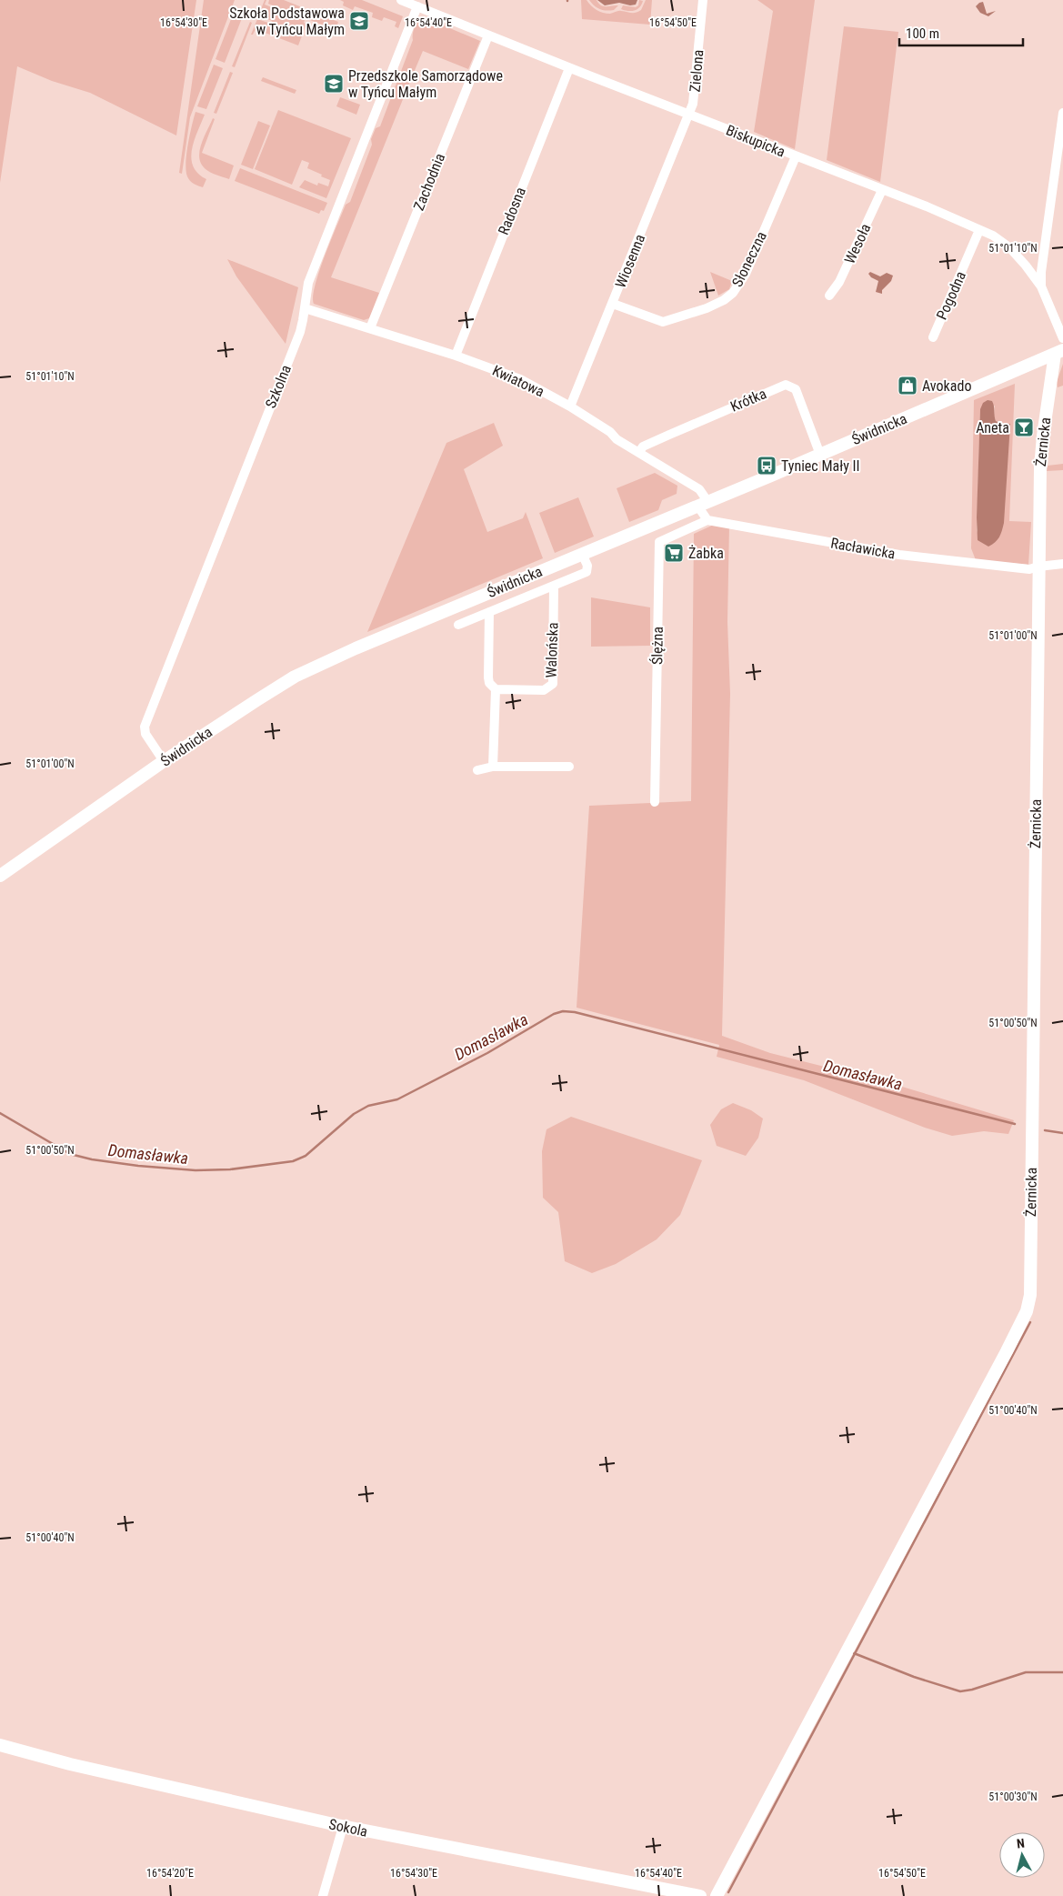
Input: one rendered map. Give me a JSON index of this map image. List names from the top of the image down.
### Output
{
  "streets": {
    "street": [
      "Zielona",
      "Biskupicka",
      "Zachodnia",
      "Radosna",
      "Wesoła",
      "Słoneczna",
      "Wiosenna",
      "Pogodna",
      "Kwiatowa",
      "Szkolna",
      "Krótka",
      "Świdnicka",
      "Żernicka",
      "Racławicka",
      "Ślężna",
      "Walońska",
      "Sokola"
    ]
  },
  "crossings": [
    ["Zielona", "Biskupicka"],
    ["Zielona", "Wiosenna"],
    ["Biskupicka", "Zachodnia"],
    ["Biskupicka", "Radosna"],
    ["Biskupicka", "Wesoła"],
    ["Biskupicka", "Słoneczna"],
    ["Biskupicka", "Wiosenna"],
    ["Biskupicka", "Pogodna"],
    ["Biskupicka", "Szkolna"],
    ["Zachodnia", "Kwiatowa"],
    ["Radosna", "Kwiatowa"],
    ["Słoneczna", "Wiosenna"],
    ["Wiosenna", "Kwiatowa"],
    ["Kwiatowa", "Szkolna"],
    ["Kwiatowa", "Krótka"],
    ["Kwiatowa", "Świdnicka"],
    ["Szkolna", "Świdnicka"],
    ["Krótka", "Świdnicka"],
    ["Świdnicka", "Żernicka"],
    ["Żernicka", "Racławicka"],
    ["Racławicka", "Ślężna"]
  ],
  "water": ["Domasławka"],
  "places": {
    "school or university": ["Szkoła Podstawowa w Tyńcu Małym", "Przedszkole Samorządowe w Tyńcu Małym"],
    "shop": ["Avokado"],
    "bar": ["Aneta"],
    "bus stop": ["Tyniec Mały II"],
    "supermarket": ["Żabka"]
  },
  "scale_bar": "100 m",
  "north": "top",
  "coordinates": [
    "16°54'30\"E",
    "16°54'40\"E",
    "16°54'50\"E",
    "51°01'10\"N",
    "51°01'00\"N",
    "51°00'50\"N",
    "51°00'40\"N",
    "51°00'30\"N",
    "16°54'20\"E"
  ]
}
